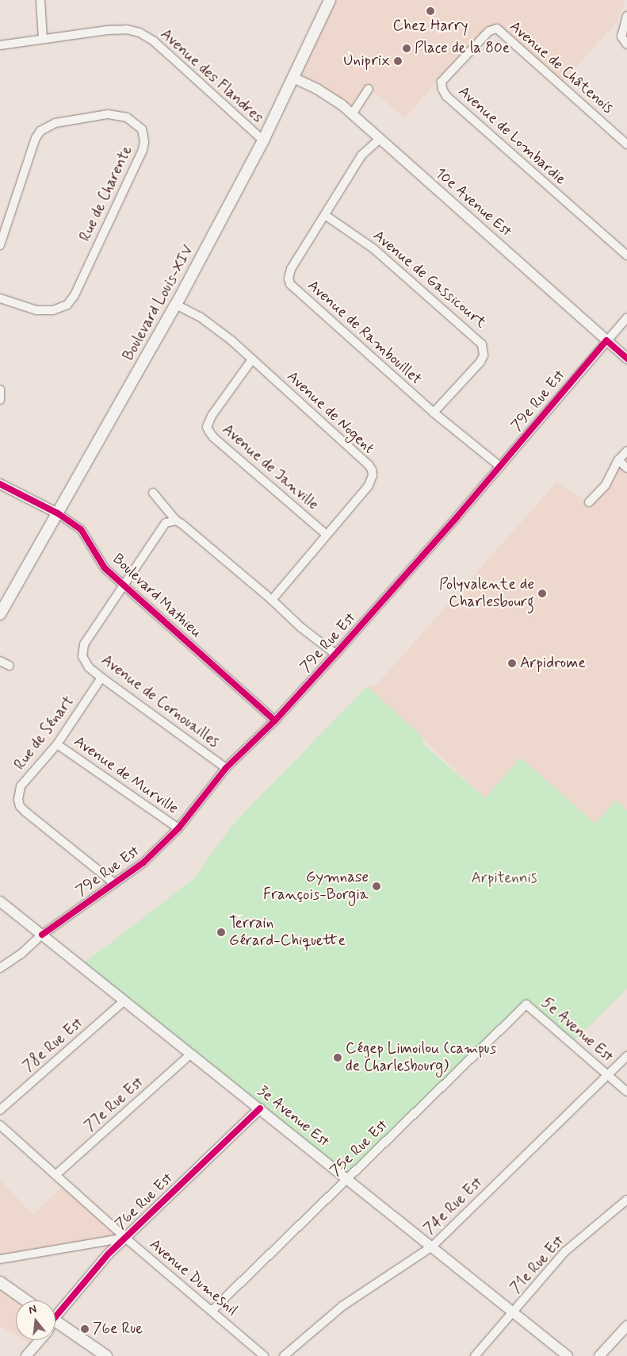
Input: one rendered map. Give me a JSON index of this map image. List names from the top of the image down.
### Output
{
  "streets": {
    "main road": ["Boulevard Louis-XIV"],
    "street": [
      "Avenue de Châtenois",
      "Avenue des Flandres",
      "Avenue de Lombardie",
      "Rue de Charente",
      "10e Avenue Est",
      "Avenue de Gassicourt",
      "Avenue de Rambouillet",
      "79e Rue Est",
      "Avenue de Nogent",
      "Avenue de Janville",
      "Boulevard Mathieu",
      "Avenue de Cornouailles",
      "Rue de Sénart",
      "Avenue de Murville",
      "5e Avenue Est",
      "78e Rue Est",
      "77e Rue Est",
      "3e Avenue Est",
      "75e Rue Est",
      "76e Rue Est",
      "74e Rue Est",
      "71e Rue Est",
      "Avenue Dumesnil"
    ]
  },
  "crossings": [
    ["Avenue de Châtenois", "Avenue de Lombardie"],
    ["Avenue des Flandres", "Boulevard Louis-XIV"],
    ["10e Avenue Est", "Boulevard Louis-XIV"],
    ["10e Avenue Est", "Avenue de Rambouillet"],
    ["10e Avenue Est", "79e Rue Est"],
    ["Avenue de Gassicourt", "Avenue de Rambouillet"],
    ["Boulevard Louis-XIV", "Avenue de Nogent"],
    ["Boulevard Louis-XIV", "Boulevard Mathieu"],
    ["Avenue de Rambouillet", "79e Rue Est"],
    ["79e Rue Est", "Boulevard Mathieu"],
    ["79e Rue Est", "Avenue de Cornouailles"],
    ["79e Rue Est", "Rue de Sénart"],
    ["79e Rue Est", "Avenue de Murville"],
    ["79e Rue Est", "3e Avenue Est"],
    ["Avenue de Nogent", "Avenue de Janville"],
    ["Boulevard Mathieu", "Avenue de Cornouailles"],
    ["Avenue de Cornouailles", "Rue de Sénart"],
    ["Rue de Sénart", "Avenue de Murville"],
    ["5e Avenue Est", "75e Rue Est"],
    ["5e Avenue Est", "74e Rue Est"],
    ["78e Rue Est", "3e Avenue Est"],
    ["77e Rue Est", "3e Avenue Est"],
    ["77e Rue Est", "Avenue Dumesnil"],
    ["3e Avenue Est", "75e Rue Est"],
    ["3e Avenue Est", "76e Rue Est"],
    ["3e Avenue Est", "74e Rue Est"],
    ["3e Avenue Est", "71e Rue Est"],
    ["75e Rue Est", "Avenue Dumesnil"],
    ["76e Rue Est", "Avenue Dumesnil"]
  ],
  "parks": ["Arpitennis"],
  "places": [
    "Chez Harry",
    "Place de la 80e",
    "Uniprix",
    "Polyvalente de Charlesbourg",
    "Arpidrome",
    "Gymnase François-Borgia",
    "Terrain Gérard-Chiquette",
    "Cégep Limoilou (campus de Charlesbourg)",
    "76e Rue"
  ],
  "north": "top"
}
